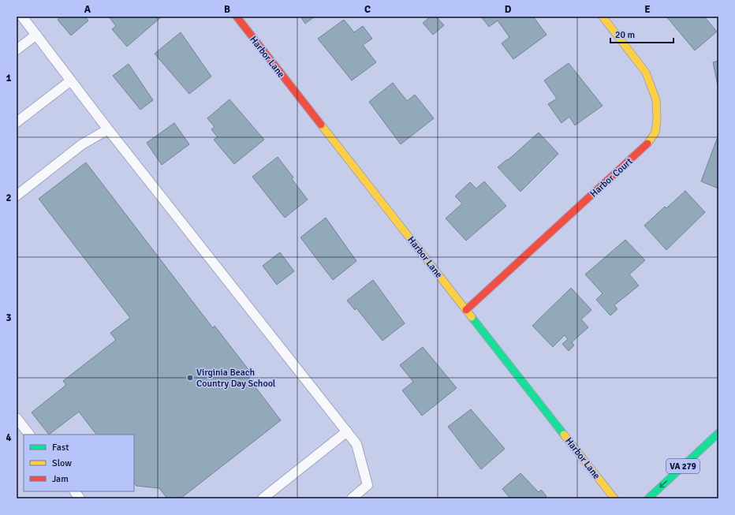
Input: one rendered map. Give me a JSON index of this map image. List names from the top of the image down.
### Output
{
  "streets": {
    "street": ["Harbor Lane", "Harbor Court", "VA 279"]
  },
  "crossings": [
    ["Harbor Lane", "Harbor Court"]
  ],
  "places": ["Virginia Beach Country Day School"],
  "legend": ["Fast", "Slow", "Jam"],
  "scale_bar": "20 m",
  "grid": {
    "columns": [
      "A",
      "B",
      "C",
      "D",
      "E"
    ],
    "rows": [
      "1",
      "2",
      "3",
      "4"
    ]
  }
}
